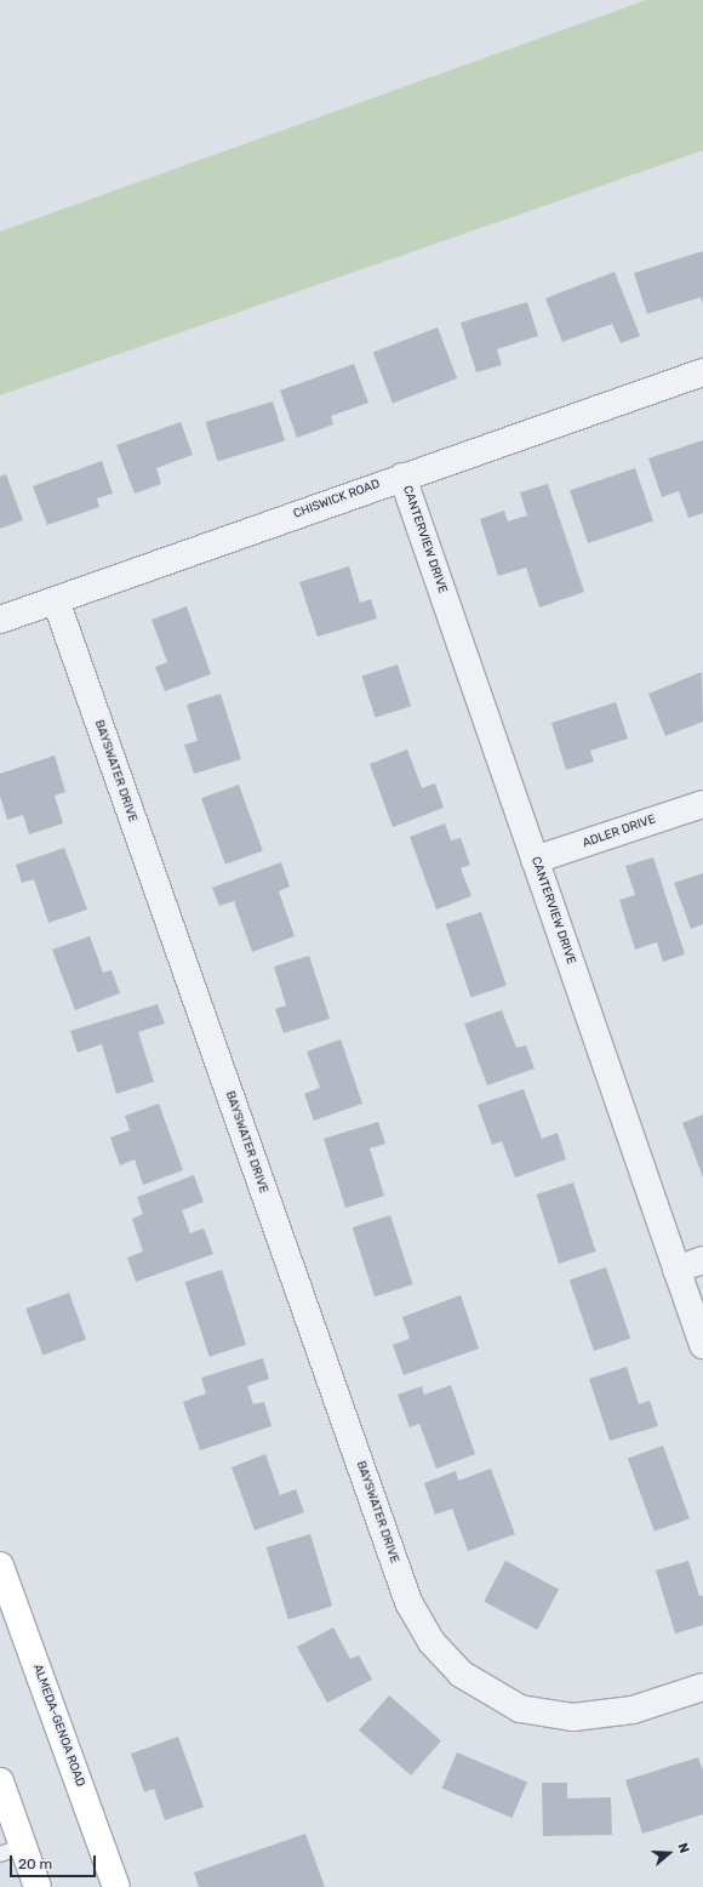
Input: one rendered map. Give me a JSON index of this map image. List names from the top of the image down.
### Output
{
  "streets": {
    "main road": ["ALMEDA-GENOA ROAD"],
    "street": [
      "CHISWICK ROAD",
      "CANTERVIEW DRIVE",
      "BAYSWATER DRIVE",
      "ADLER DRIVE"
    ]
  },
  "crossings": [
    ["CHISWICK ROAD", "CANTERVIEW DRIVE"],
    ["CHISWICK ROAD", "BAYSWATER DRIVE"],
    ["CANTERVIEW DRIVE", "ADLER DRIVE"]
  ],
  "scale_bar": "20 m",
  "north": "right"
}
